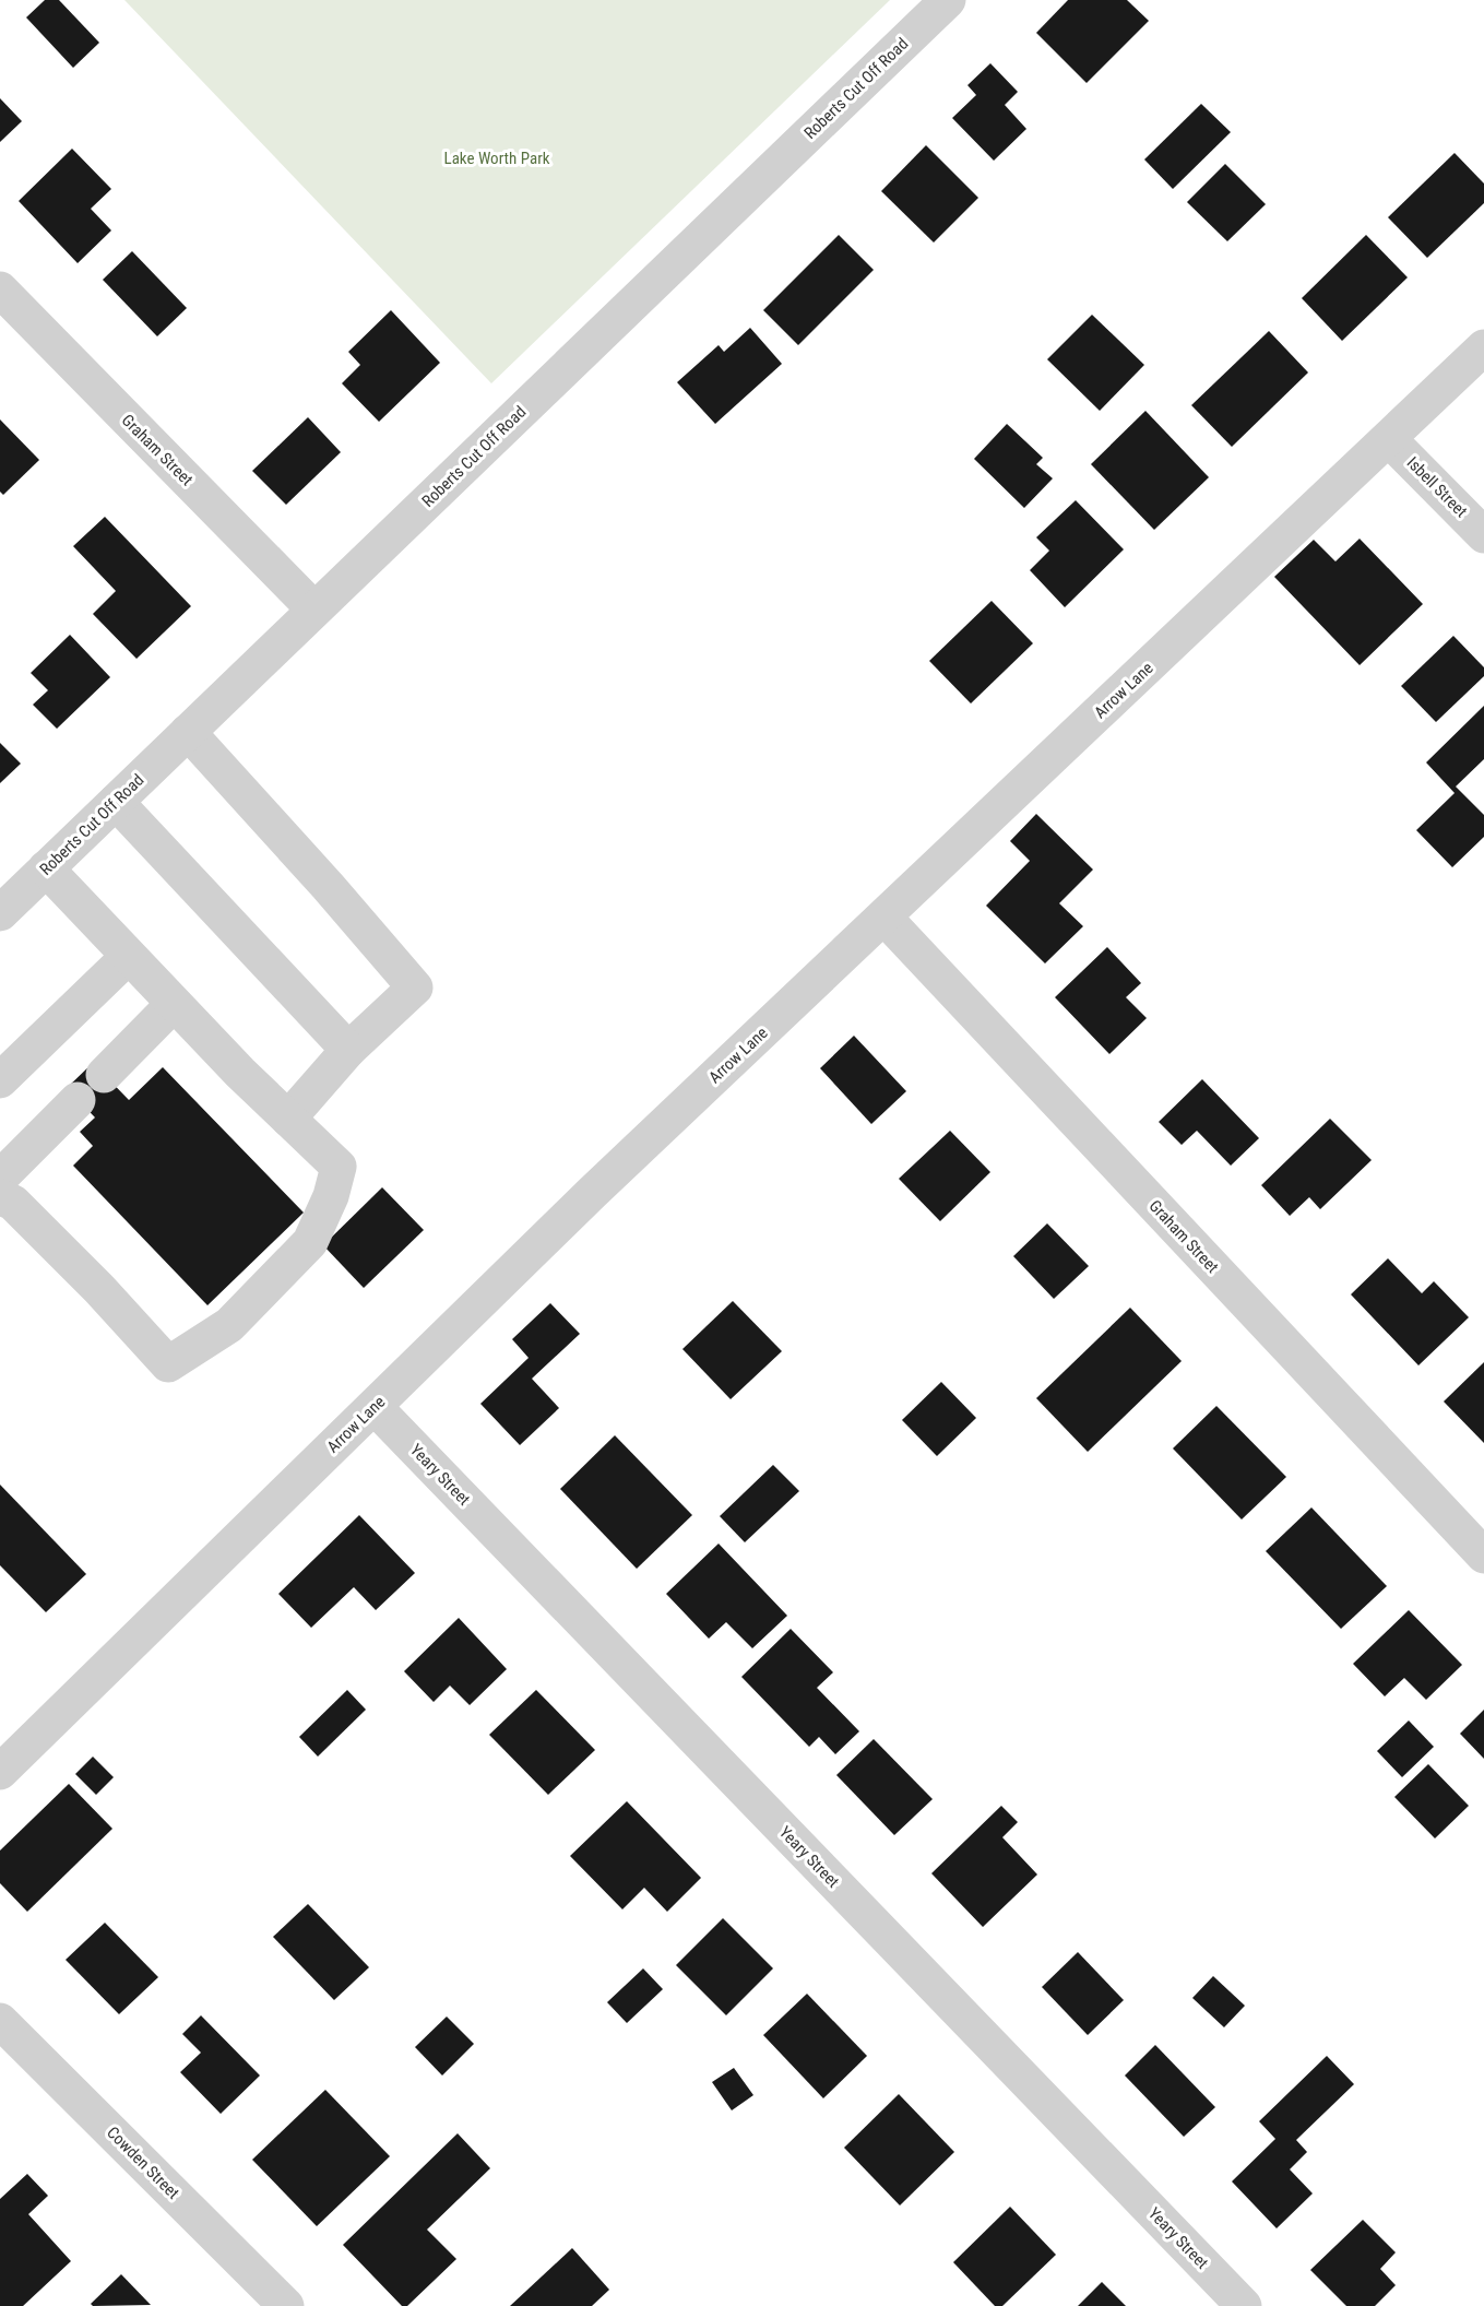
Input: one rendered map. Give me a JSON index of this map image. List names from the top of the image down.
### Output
{
  "streets": {
    "street": [
      "Roberts Cut Off Road",
      "Graham Street",
      "Isbell Street",
      "Arrow Lane",
      "Yeary Street",
      "Cowden Street"
    ]
  },
  "crossings": [
    ["Roberts Cut Off Road", "Graham Street"],
    ["Graham Street", "Arrow Lane"],
    ["Isbell Street", "Arrow Lane"],
    ["Arrow Lane", "Yeary Street"]
  ],
  "parks": ["Lake Worth Park"]
}
